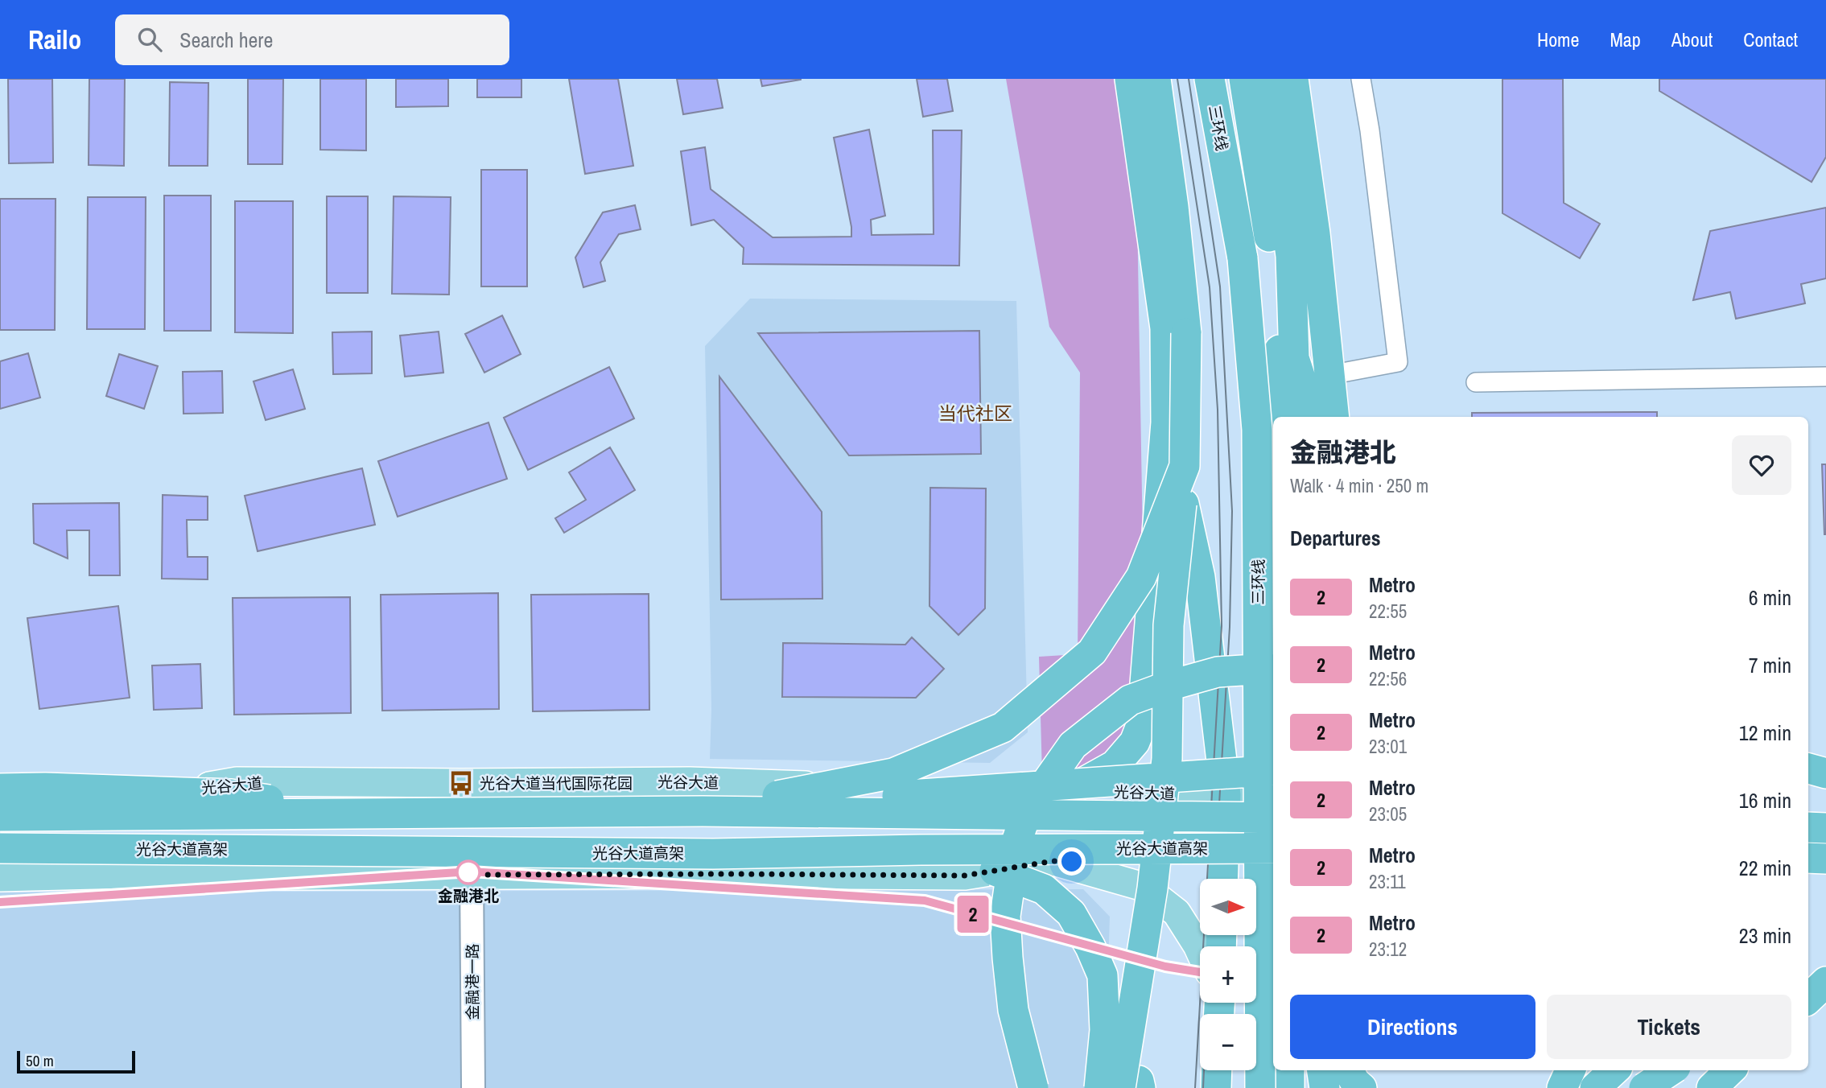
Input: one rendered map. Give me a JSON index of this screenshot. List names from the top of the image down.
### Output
{
  "streets": {
    "highway": ["三环线", "光谷大道高架"],
    "main road": ["光谷大道"],
    "street": ["金融港一路"]
  },
  "districts": ["当代社区"],
  "places": {
    "bus stop": ["光谷大道当代国际花园"],
    "other": ["金融港北"]
  },
  "lines": ["metro line 2"],
  "scale_bar": "50 m",
  "north": "right",
  "page": {
    "header": "Railo",
    "search": "Search here",
    "nav": [
      "Home",
      "Map",
      "About",
      "Contact"
    ],
    "on_map": "2",
    "heading": [
      ["金融港北", "Walk · 4 min · 250 m"],
      "Departures"
    ],
    "list": [
      {
        "mark": "2",
        "name": "Metro",
        "note": "22:55",
        "value": "6 min"
      },
      {
        "mark": "2",
        "name": "Metro",
        "note": "22:56",
        "value": "7 min"
      },
      {
        "mark": "2",
        "name": "Metro",
        "note": "23:01",
        "value": "12 min"
      },
      {
        "mark": "2",
        "name": "Metro",
        "note": "23:05",
        "value": "16 min"
      },
      {
        "mark": "2",
        "name": "Metro",
        "note": "23:11",
        "value": "22 min"
      },
      {
        "mark": "2",
        "name": "Metro",
        "note": "23:12",
        "value": "23 min"
      }
    ],
    "map_buttons": ["+", "−"],
    "buttons": ["Directions", "Tickets"],
    "scale": "50 m"
  }
}
